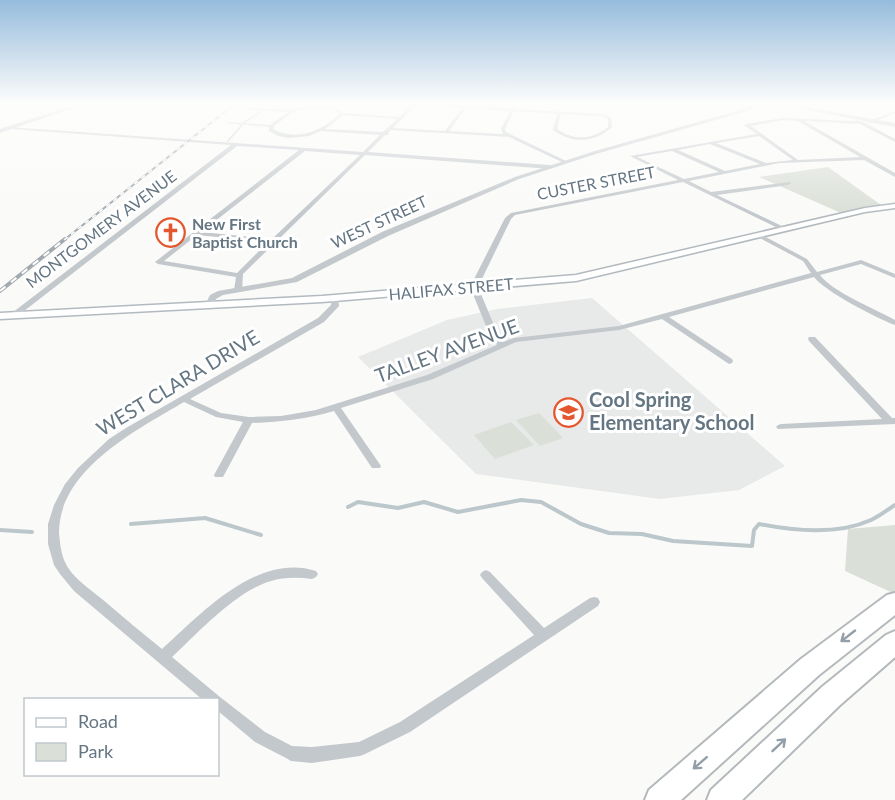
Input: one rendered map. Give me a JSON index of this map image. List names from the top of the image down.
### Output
{
  "streets": {
    "main road": ["HALIFAX STREET"],
    "street": [
      "CUSTER STREET",
      "WEST STREET",
      "MONTGOMERY AVENUE",
      "TALLEY AVENUE",
      "WEST CLARA DRIVE"
    ]
  },
  "crossings": [
    ["CUSTER STREET", "HALIFAX STREET"],
    ["WEST STREET", "HALIFAX STREET"],
    ["MONTGOMERY AVENUE", "HALIFAX STREET"],
    ["HALIFAX STREET", "WEST CLARA DRIVE"],
    ["TALLEY AVENUE", "WEST CLARA DRIVE"]
  ],
  "places": {
    "church": ["New First Baptist Church"],
    "school or university": ["Cool Spring Elementary School"]
  },
  "legend": ["Road", "Park"]
}
